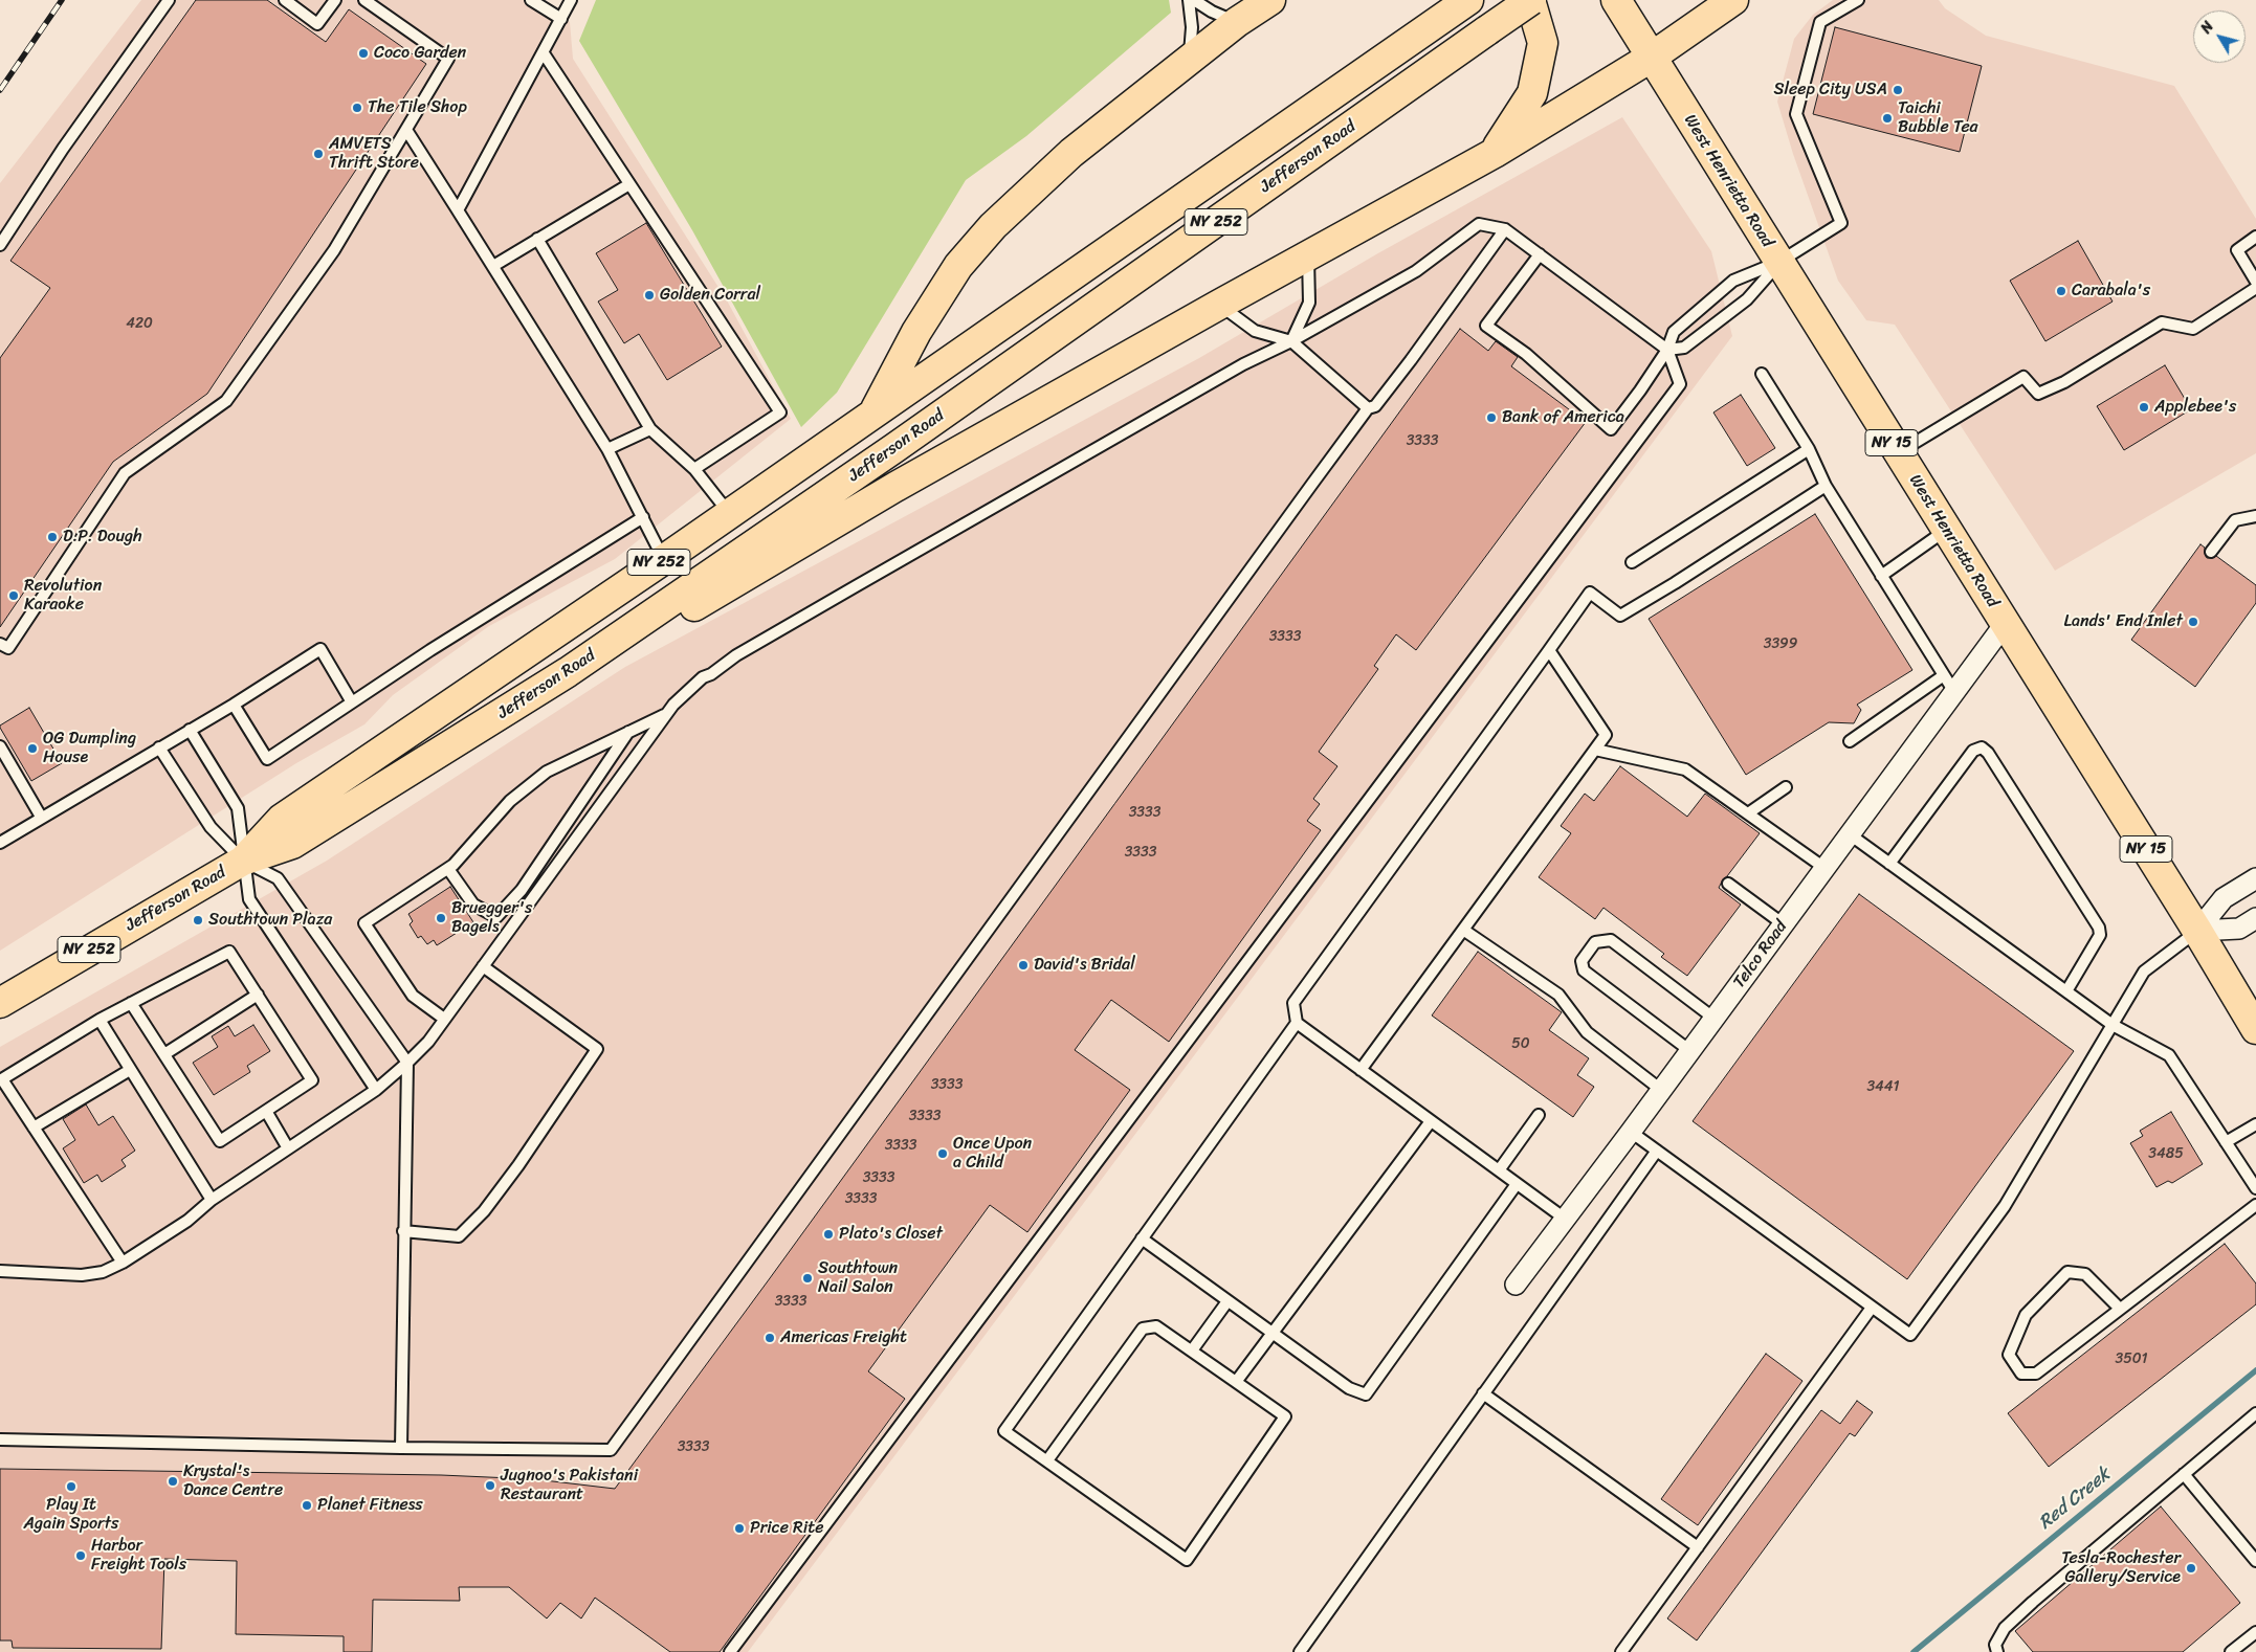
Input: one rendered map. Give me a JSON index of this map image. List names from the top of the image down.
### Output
{
  "streets": {
    "main road": [
      "Jefferson Road",
      "West Henrietta Road",
      "NY 252",
      "NY 15"
    ],
    "street": ["Telco Road"]
  },
  "crossings": [
    ["West Henrietta Road", "Telco Road"]
  ],
  "water": ["Red Creek"],
  "places": [
    "Coco Garden",
    "Sleep City USA",
    "The Tile Shop",
    "Taichi Bubble Tea",
    "AMVETS Thrift Store",
    "Carabala's",
    "Golden Corral",
    "Applebee's",
    "Bank of America",
    "D.P. Dough",
    "Revolution Karaoke",
    "Lands' End Inlet",
    "OG Dumpling House",
    "Bruegger's Bagels",
    "Southtown Plaza",
    "David's Bridal",
    "Once Upon a Child",
    "Plato's Closet",
    "Southtown Nail Salon",
    "Americas Freight",
    "Krystal's Dance Centre",
    "Jugnoo's Pakistani Restaurant",
    "Play It Again Sports",
    "Planet Fitness",
    "Price Rite",
    "Harbor Freight Tools",
    "Tesla-Rochester Gallery/Service"
  ],
  "house_numbers": [
    "420",
    "3333",
    "3333",
    "3399",
    "3333",
    "3333",
    "50",
    "3333",
    "3441",
    "3333",
    "3333",
    "3485",
    "3333",
    "3333",
    "3333",
    "3501",
    "3333"
  ],
  "north": "top left"
}
